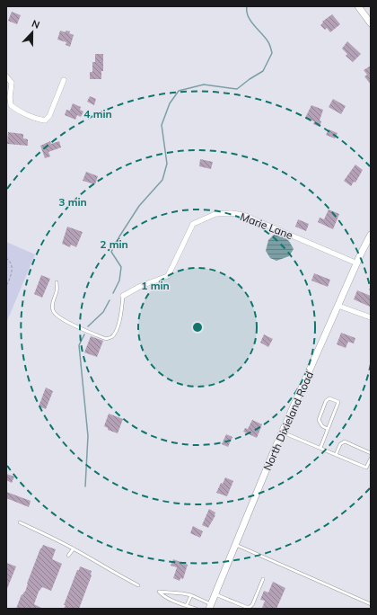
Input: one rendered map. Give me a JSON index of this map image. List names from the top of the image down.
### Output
{
  "streets": {
    "street": ["Marie Lane", "North Dixieland Road"]
  },
  "crossings": [
    ["Marie Lane", "North Dixieland Road"]
  ],
  "north": "top",
  "rings": [
    "4 min",
    "3 min",
    "2 min",
    "1 min"
  ]
}
